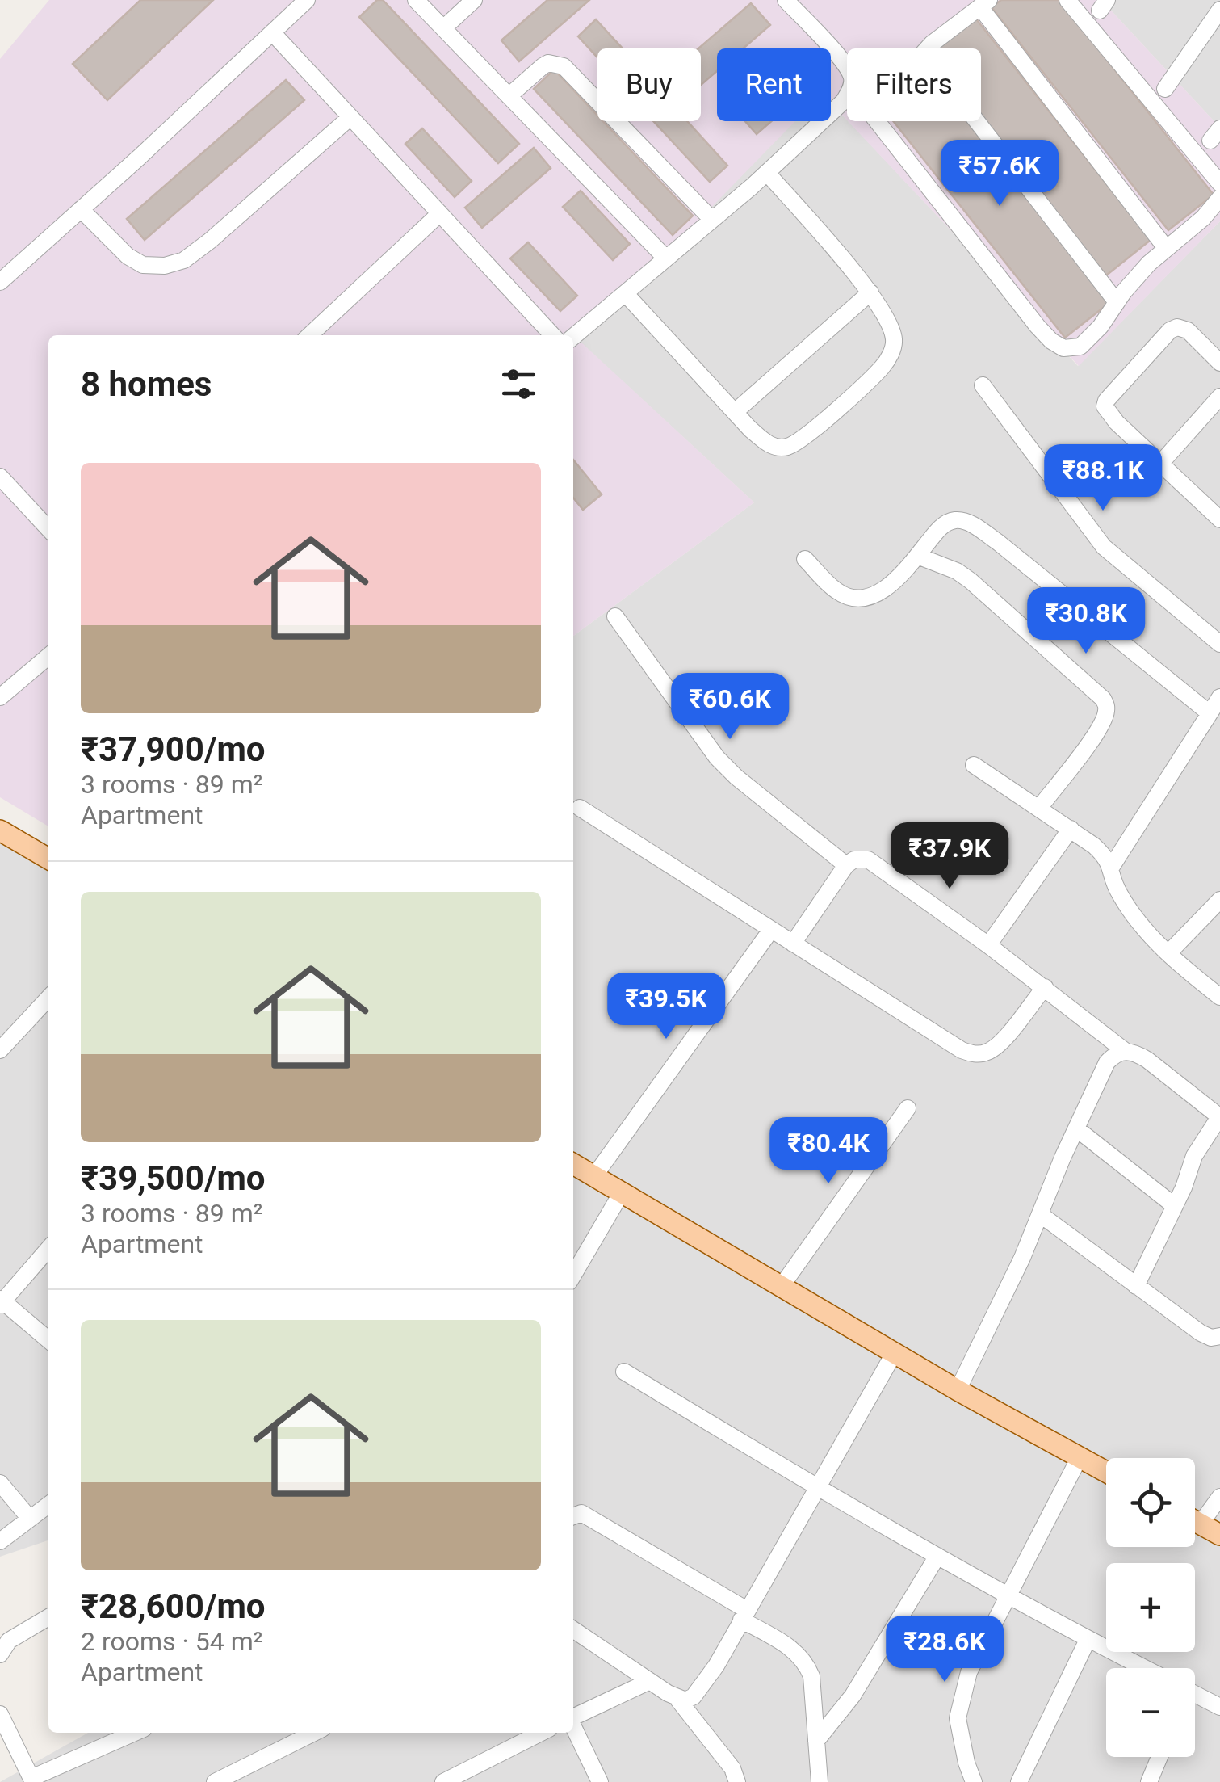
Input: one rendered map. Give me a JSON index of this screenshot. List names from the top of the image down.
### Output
{
  "page": {
    "chip": ["Buy", "Rent", "Filters"],
    "price": [
      "₹57.6K",
      "₹88.1K",
      "₹30.8K",
      "₹60.6K",
      "₹37.9K",
      "₹39.5K",
      "₹80.4K",
      "₹28.6K"
    ],
    "heading": "8 homes",
    "list": [
      {
        "name": "₹37,900/mo",
        "note": "3 rooms · 89 m² · Apartment"
      },
      {
        "name": "₹39,500/mo",
        "note": "3 rooms · 89 m² · Apartment"
      },
      {
        "name": "₹28,600/mo",
        "note": "2 rooms · 54 m² · Apartment"
      }
    ],
    "map_buttons": ["+", "−"]
  }
}
